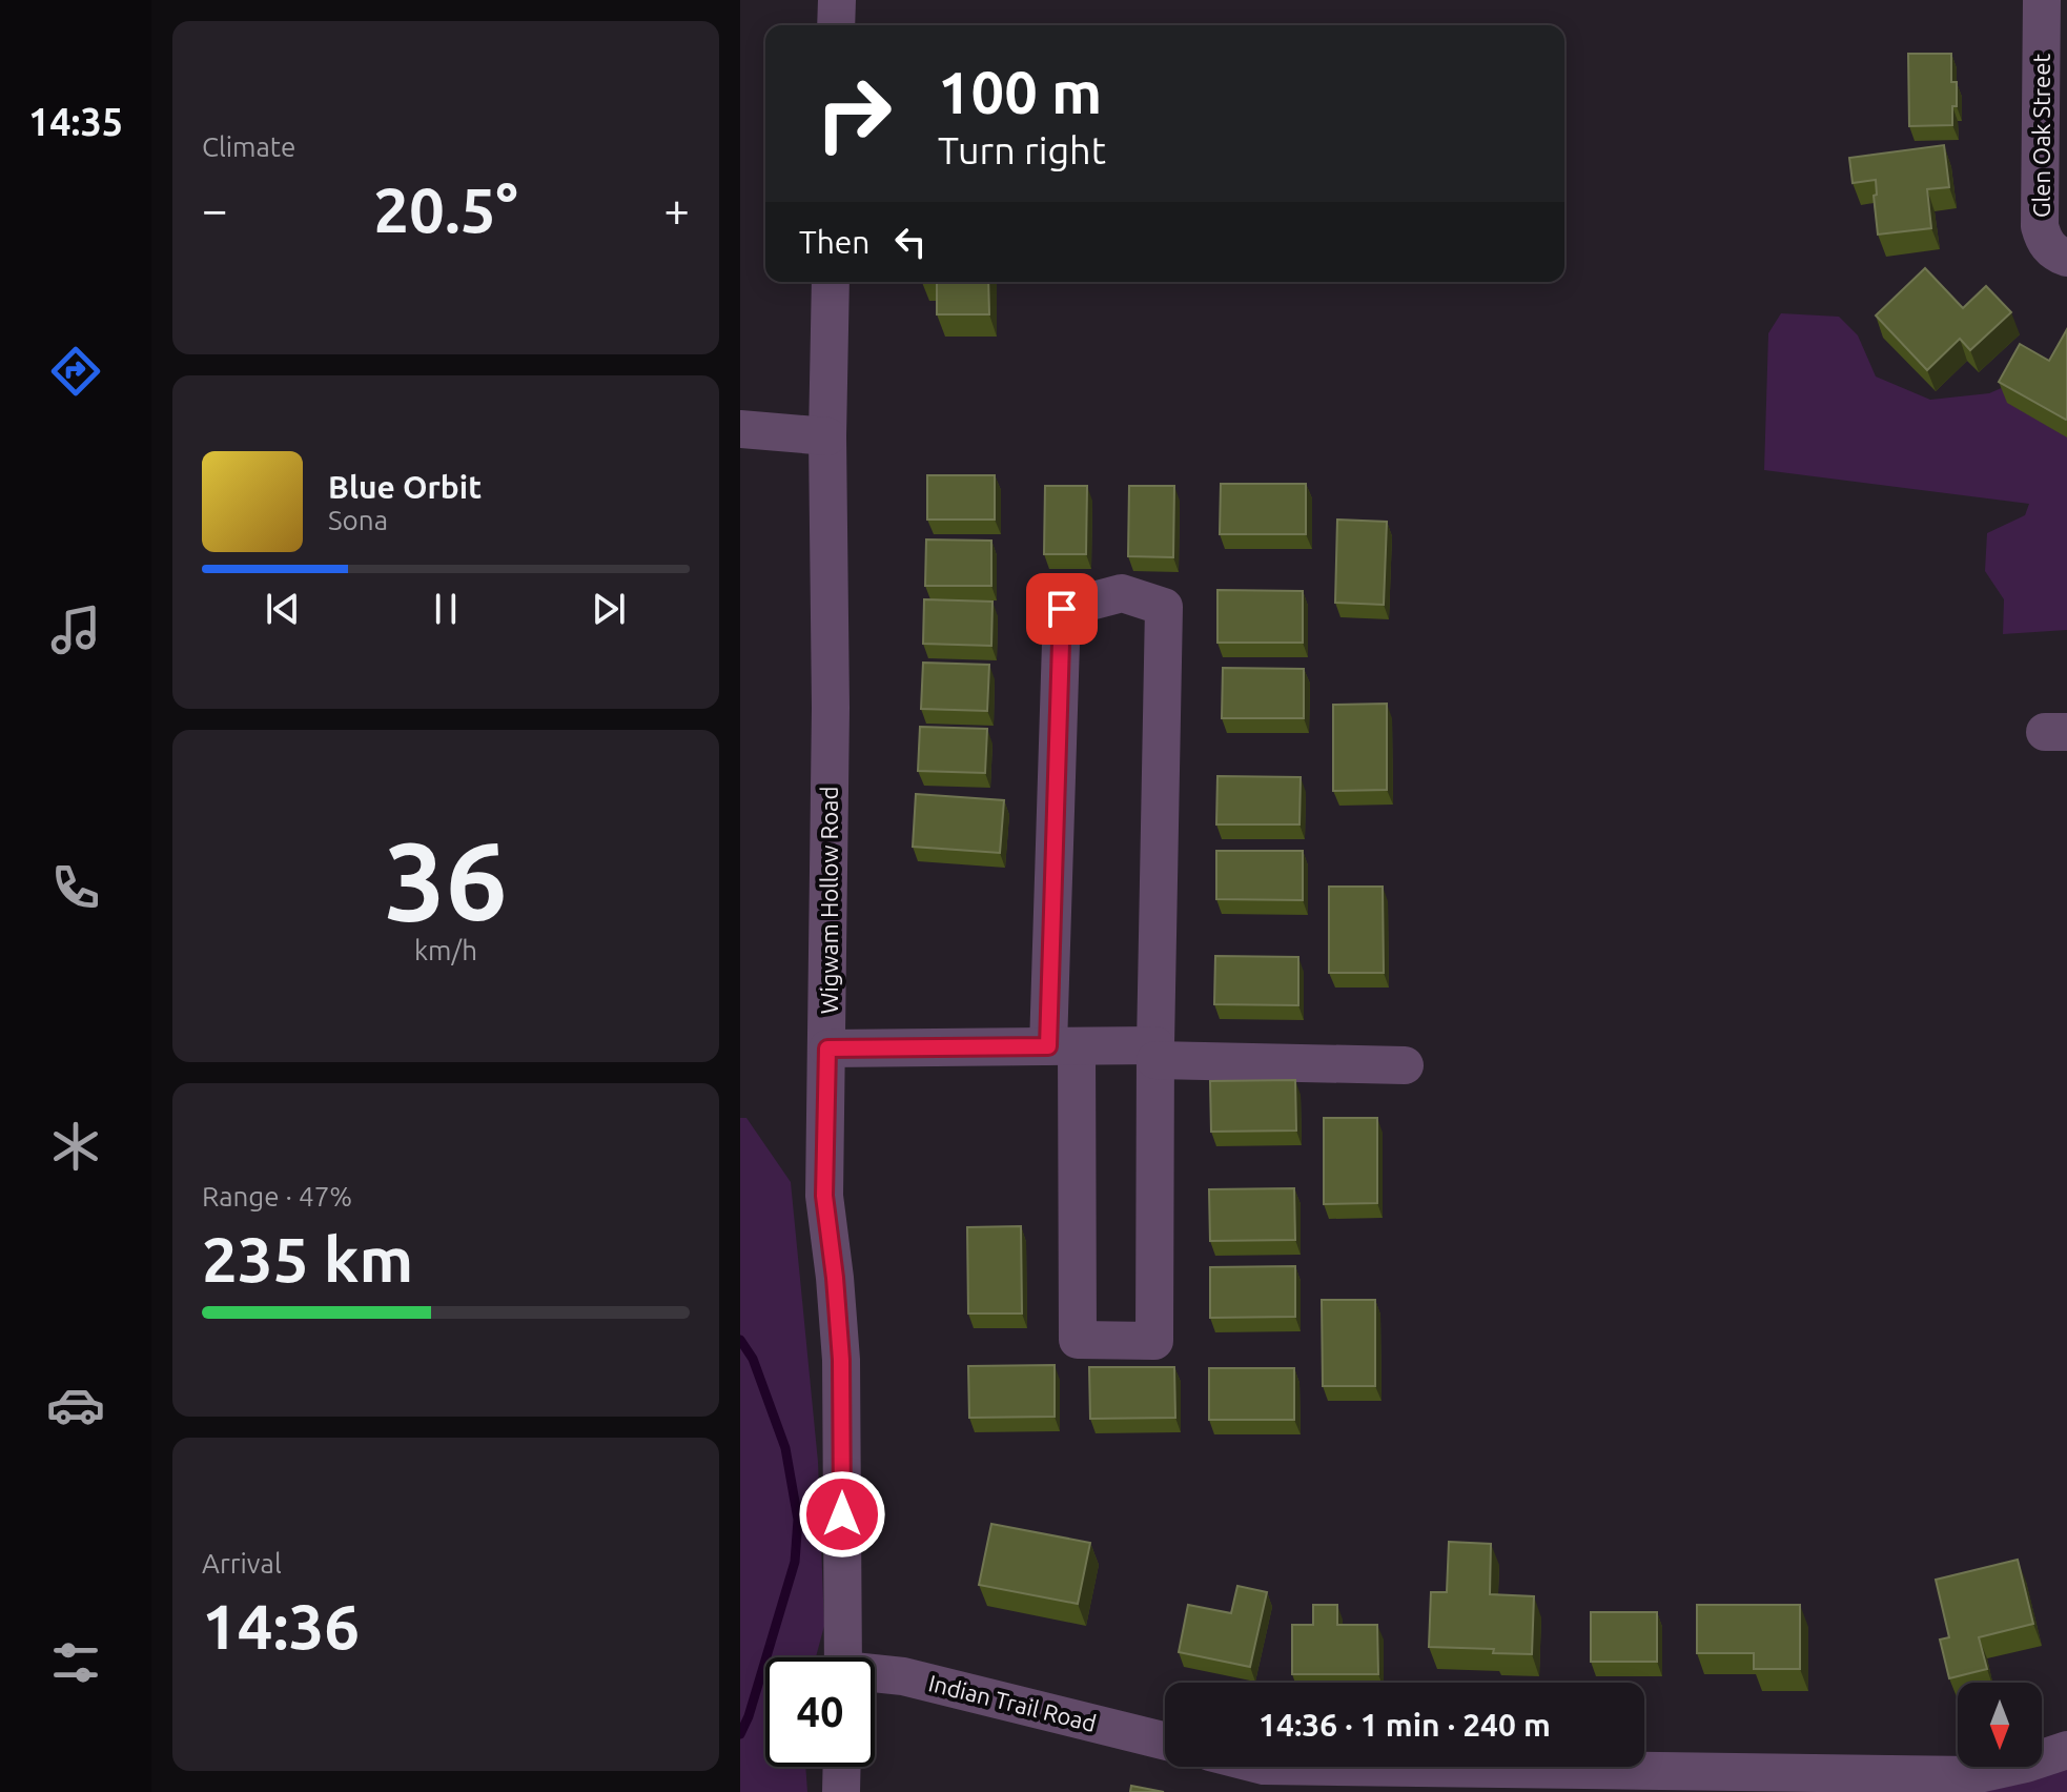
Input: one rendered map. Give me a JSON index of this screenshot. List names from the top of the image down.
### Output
{
  "streets": {
    "street": ["Glen Oak Street", "Wigwam Hollow Road", "Indian Trail Road"]
  },
  "north": "bottom",
  "page": {
    "tabs": "14:35",
    "tile": [
      "Climate",
      ["36", "km/h"],
      ["Range · 47%", "235 km"],
      ["Arrival", "14:36"]
    ],
    "turn": ["100 m", "Turn right"],
    "heat": ["−", "20.5°", "+"],
    "then": "Then",
    "song": ["Blue Orbit", "Sona"],
    "limit": "40",
    "trip": "14:36 · 1 min · 240 m"
  }
}
